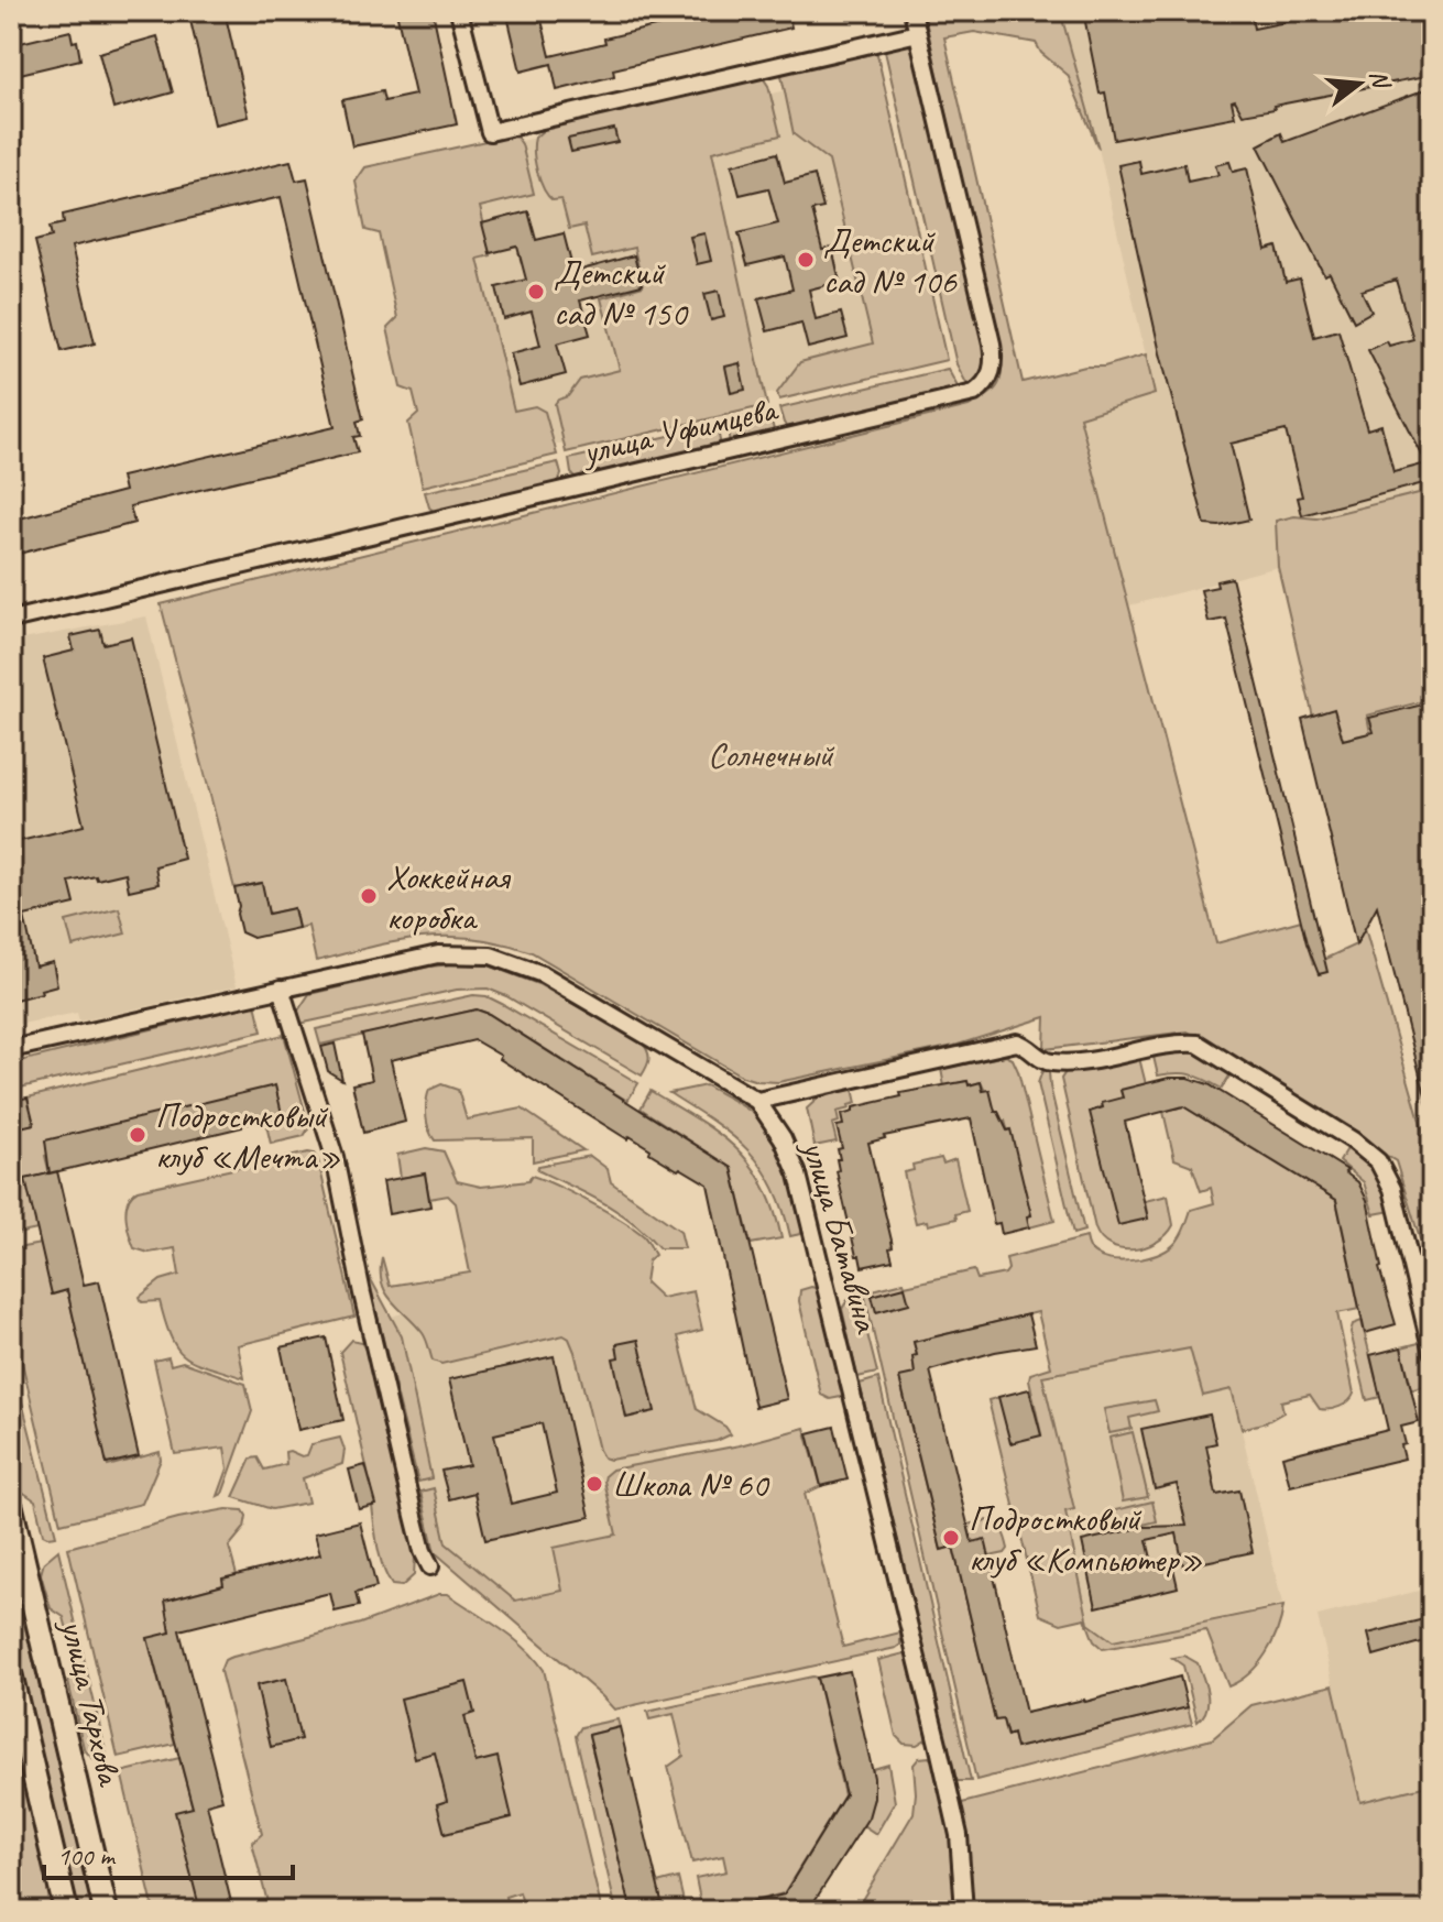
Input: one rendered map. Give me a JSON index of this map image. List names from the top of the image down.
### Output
{
  "streets": {
    "main road": ["улица Тархова"],
    "street": ["улица Уфимцева", "улица Батавина"]
  },
  "parks": ["Солнечный"],
  "places": [
    "Детский сад № 106",
    "Детский сад № 150",
    "Хоккейная коробка",
    "Подростковый клуб «Мечта»",
    "Школа № 60",
    "Подростковый клуб «Компьютер»"
  ],
  "scale_bar": "100 m",
  "north": "right"
}
